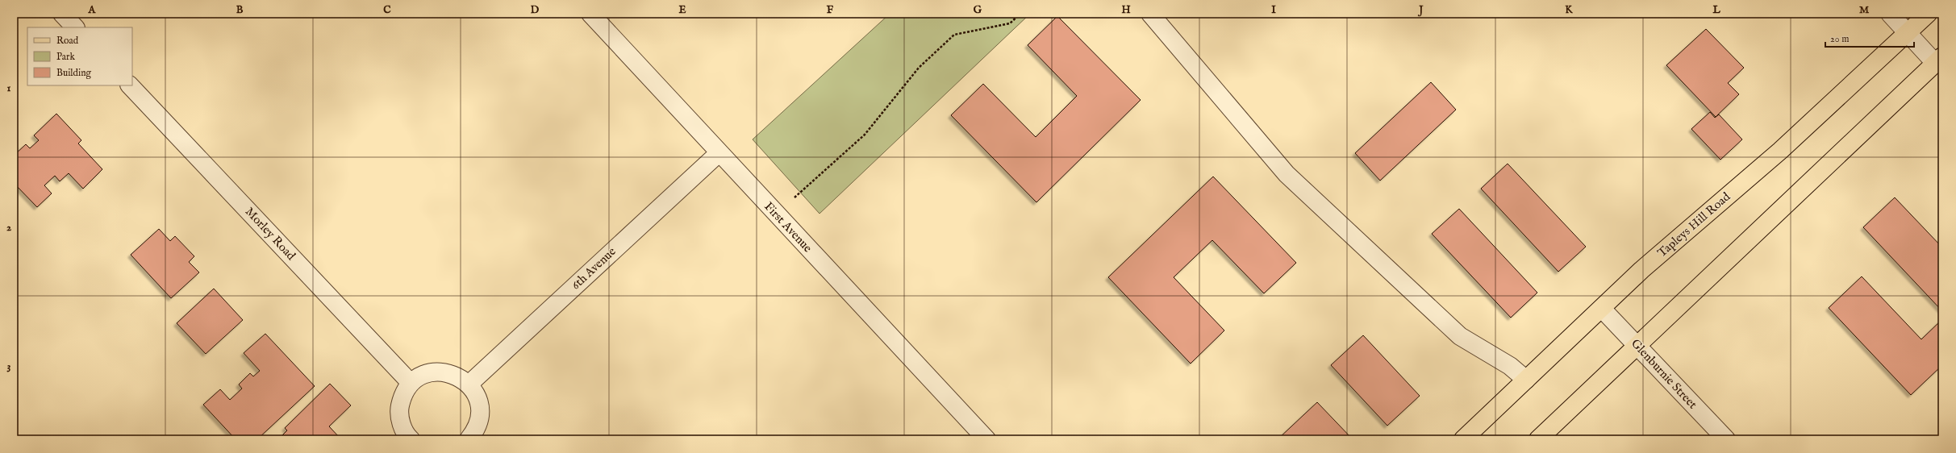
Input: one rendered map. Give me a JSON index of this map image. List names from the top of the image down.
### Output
{
  "streets": {
    "main road": ["Tapleys Hill Road"],
    "street": [
      "First Avenue",
      "Morley Road",
      "6th Avenue",
      "Glenburnie Street"
    ]
  },
  "crossings": [
    ["Tapleys Hill Road", "Glenburnie Street"],
    ["First Avenue", "6th Avenue"]
  ],
  "legend": ["Road", "Park", "Building"],
  "scale_bar": "20 m",
  "grid": {
    "columns": [
      "A",
      "B",
      "C",
      "D",
      "E",
      "F",
      "G",
      "H",
      "I",
      "J",
      "K",
      "L",
      "M"
    ],
    "rows": ["1", "2", "3"]
  }
}
